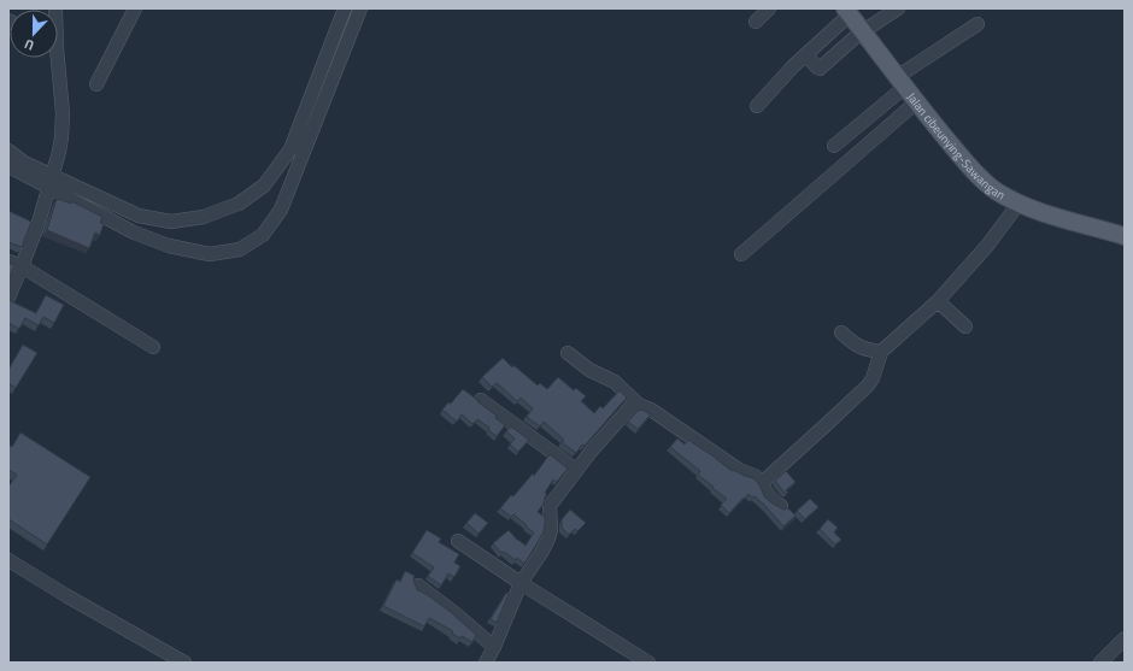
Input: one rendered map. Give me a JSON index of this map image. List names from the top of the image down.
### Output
{
  "streets": {
    "main road": ["Jalan cibeunying-Sawangan"]
  },
  "north": "bottom"
}
